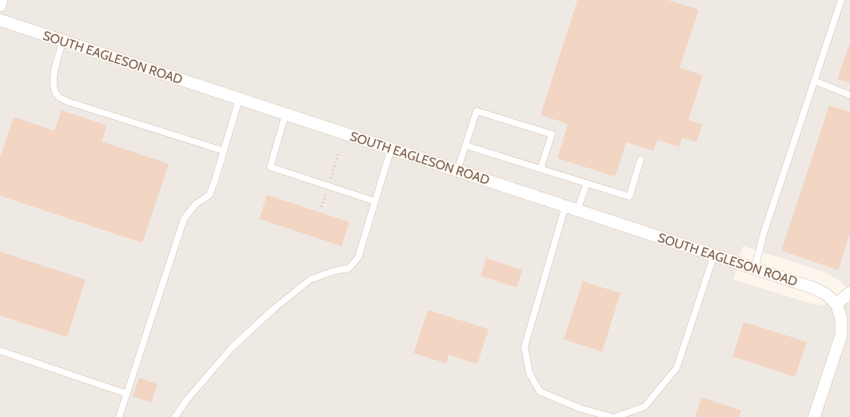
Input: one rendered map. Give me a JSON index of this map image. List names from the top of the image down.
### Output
{
  "streets": {
    "street": ["SOUTH EAGLESON ROAD"]
  }
}
